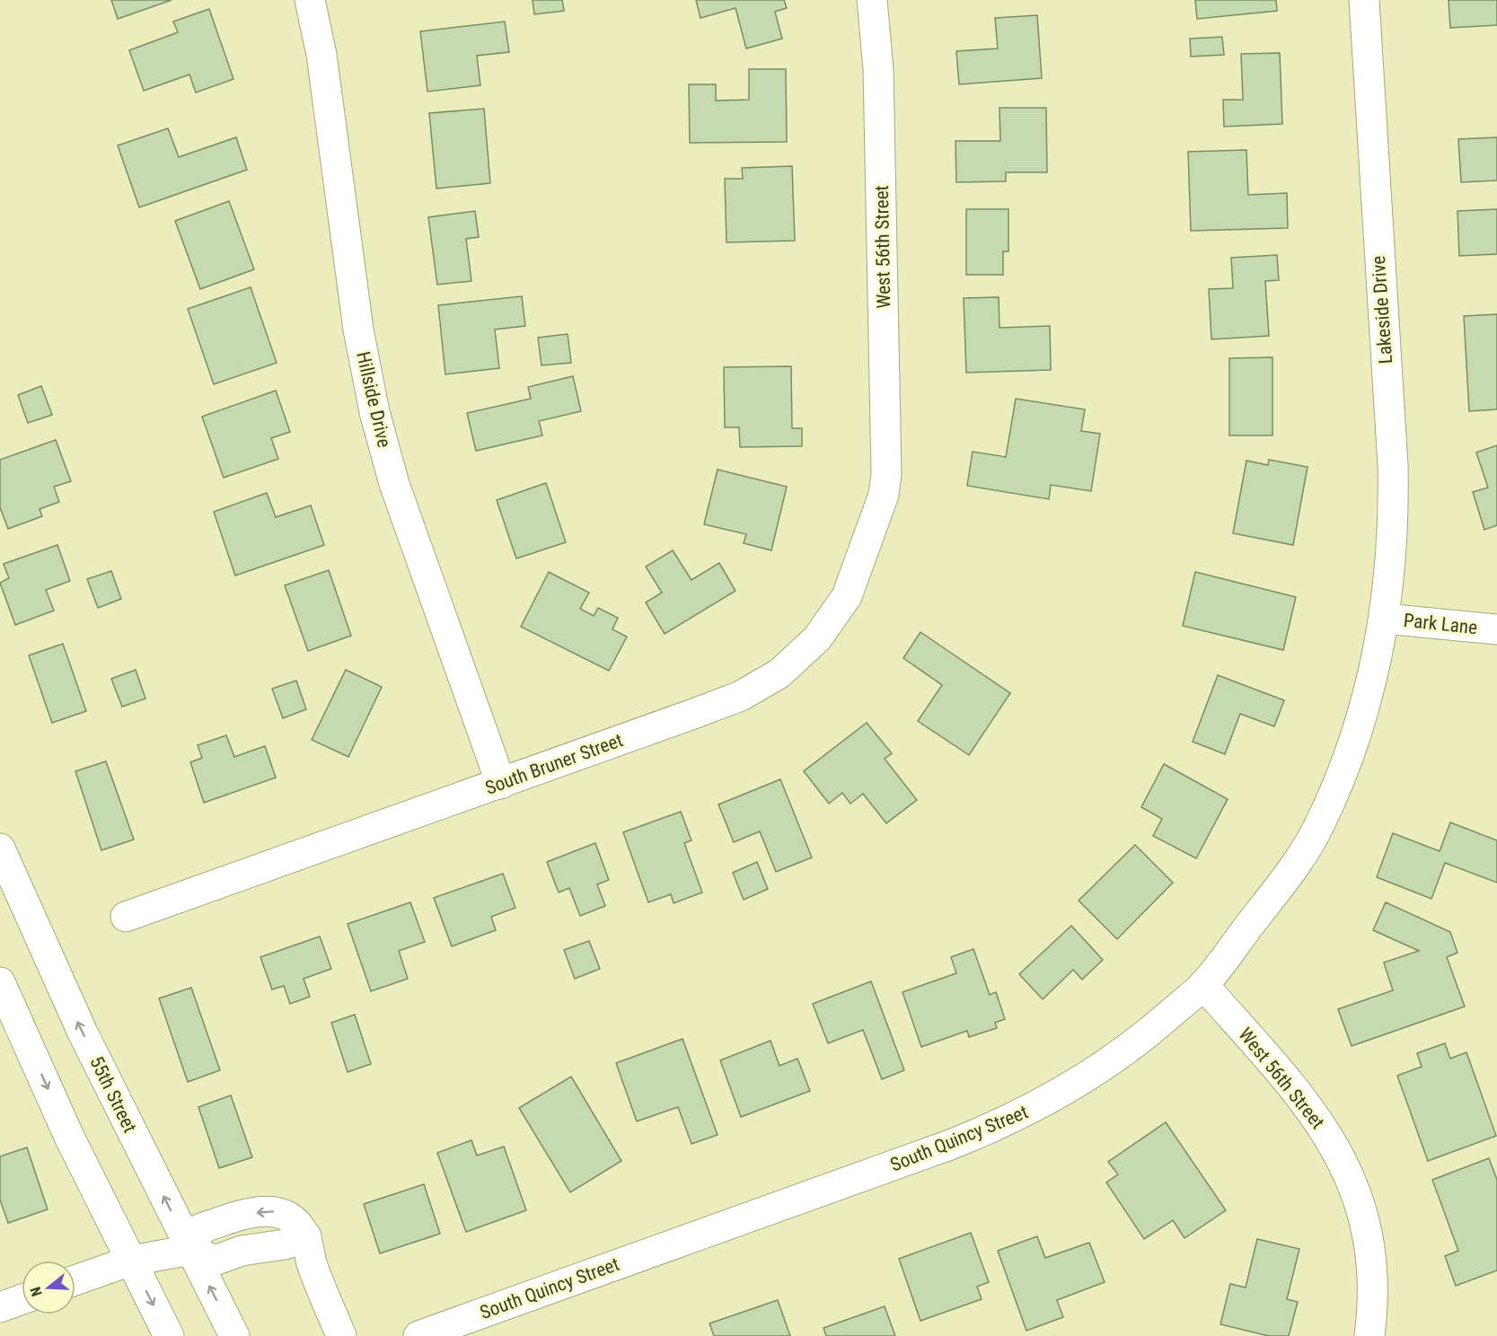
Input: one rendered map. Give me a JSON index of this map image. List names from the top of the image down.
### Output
{
  "streets": {
    "street": [
      "West 56th Street",
      "Lakeside Drive",
      "Hillside Drive",
      "Park Lane",
      "South Bruner Street",
      "55th Street",
      "South Quincy Street"
    ]
  },
  "crossings": [
    ["West 56th Street", "South Bruner Street"],
    ["West 56th Street", "South Quincy Street"],
    ["Lakeside Drive", "Park Lane"],
    ["Lakeside Drive", "South Quincy Street"],
    ["Hillside Drive", "South Bruner Street"],
    ["Park Lane", "South Quincy Street"]
  ],
  "north": "left"
}
